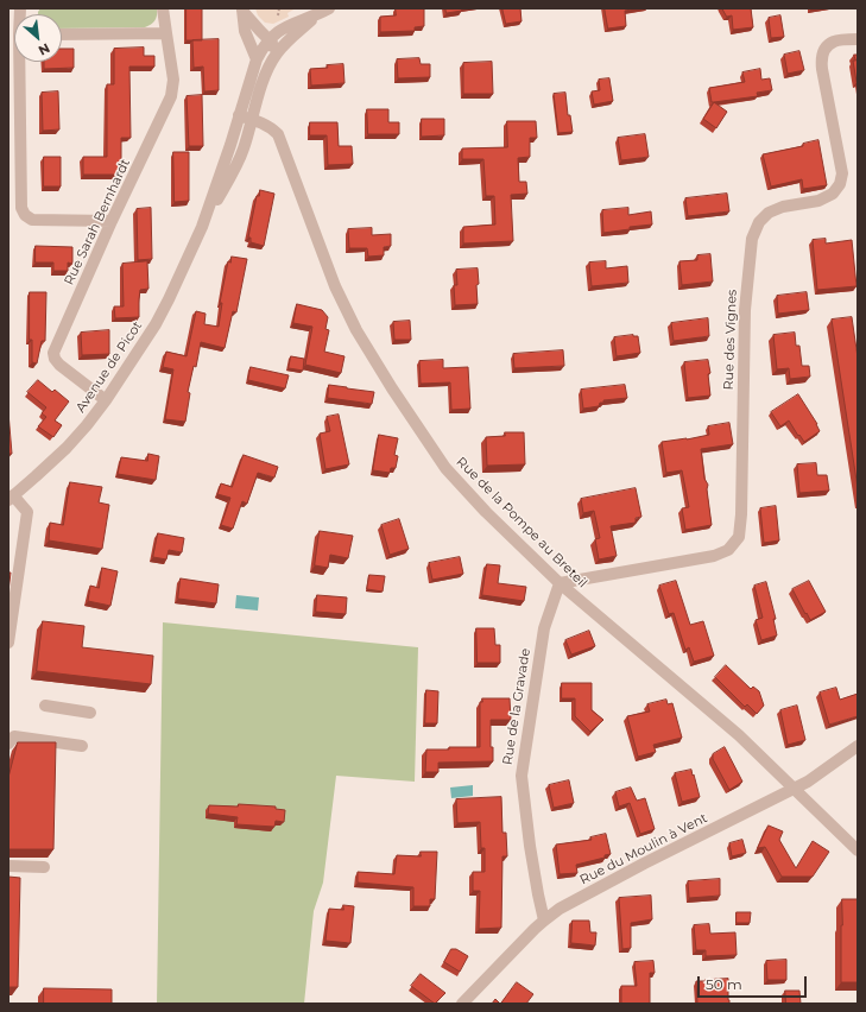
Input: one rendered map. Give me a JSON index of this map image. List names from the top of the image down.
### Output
{
  "streets": {
    "street": [
      "Rue Sarah Bernhardt",
      "Rue des Vignes",
      "Avenue de Picot",
      "Rue de la Pompe au Breteil",
      "Rue de la Gravade",
      "Rue du Moulin à Vent"
    ]
  },
  "crossings": [
    ["Rue Sarah Bernhardt", "Avenue de Picot"],
    ["Rue des Vignes", "Rue de la Pompe au Breteil"],
    ["Rue des Vignes", "Rue de la Gravade"],
    ["Avenue de Picot", "Rue de la Pompe au Breteil"],
    ["Rue de la Pompe au Breteil", "Rue de la Gravade"],
    ["Rue de la Pompe au Breteil", "Rue du Moulin à Vent"],
    ["Rue de la Gravade", "Rue du Moulin à Vent"]
  ],
  "scale_bar": "50 m",
  "north": "bottom right"
}
